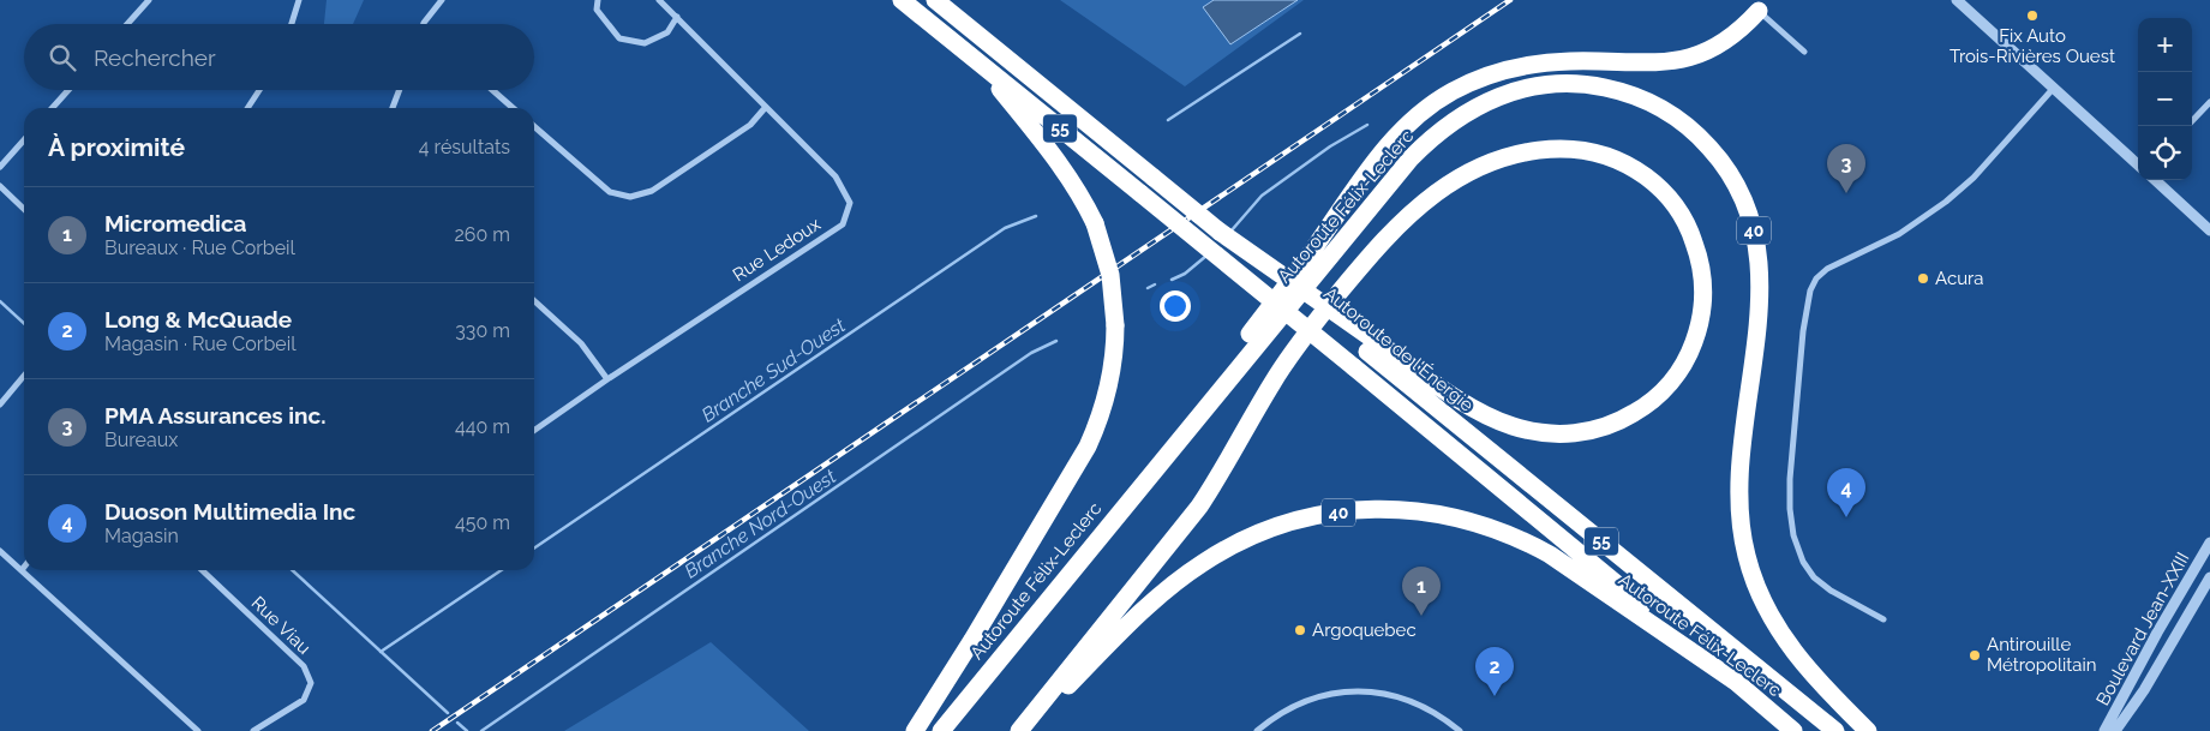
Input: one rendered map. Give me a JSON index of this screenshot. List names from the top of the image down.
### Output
{
  "streets": {
    "highway": [
      "55",
      "Autoroute Félix-Leclerc",
      "40",
      "Autoroute de l'Énergie"
    ],
    "street": ["Rue Ledoux", "Rue Viau", "Boulevard Jean-XXIII"]
  },
  "crossings": [
    ["55", "Autoroute Félix-Leclerc"],
    ["55", "Autoroute de l'Énergie"]
  ],
  "water": ["Branche Sud-Ouest", "Branche Nord-Ouest"],
  "places": [
    "Fix Auto Trois-Rivières Ouest",
    "Acura",
    "Argoquebec",
    "Antirouille Métropolitain"
  ],
  "page": {
    "map_buttons": ["+", "−"],
    "search": "Rechercher",
    "heading": ["À proximité", "4 résultats"],
    "pins": [
      "3",
      "4",
      "1",
      "2"
    ],
    "list": [
      {
        "mark": "1",
        "name": "Micromedica",
        "note": "Bureaux · Rue Corbeil",
        "value": "260 m"
      },
      {
        "mark": "2",
        "name": "Long & McQuade",
        "note": "Magasin · Rue Corbeil",
        "value": "330 m"
      },
      {
        "mark": "3",
        "name": "PMA Assurances inc.",
        "note": "Bureaux",
        "value": "440 m"
      },
      {
        "mark": "4",
        "name": "Duoson Multimedia Inc",
        "note": "Magasin",
        "value": "450 m"
      }
    ]
  }
}
